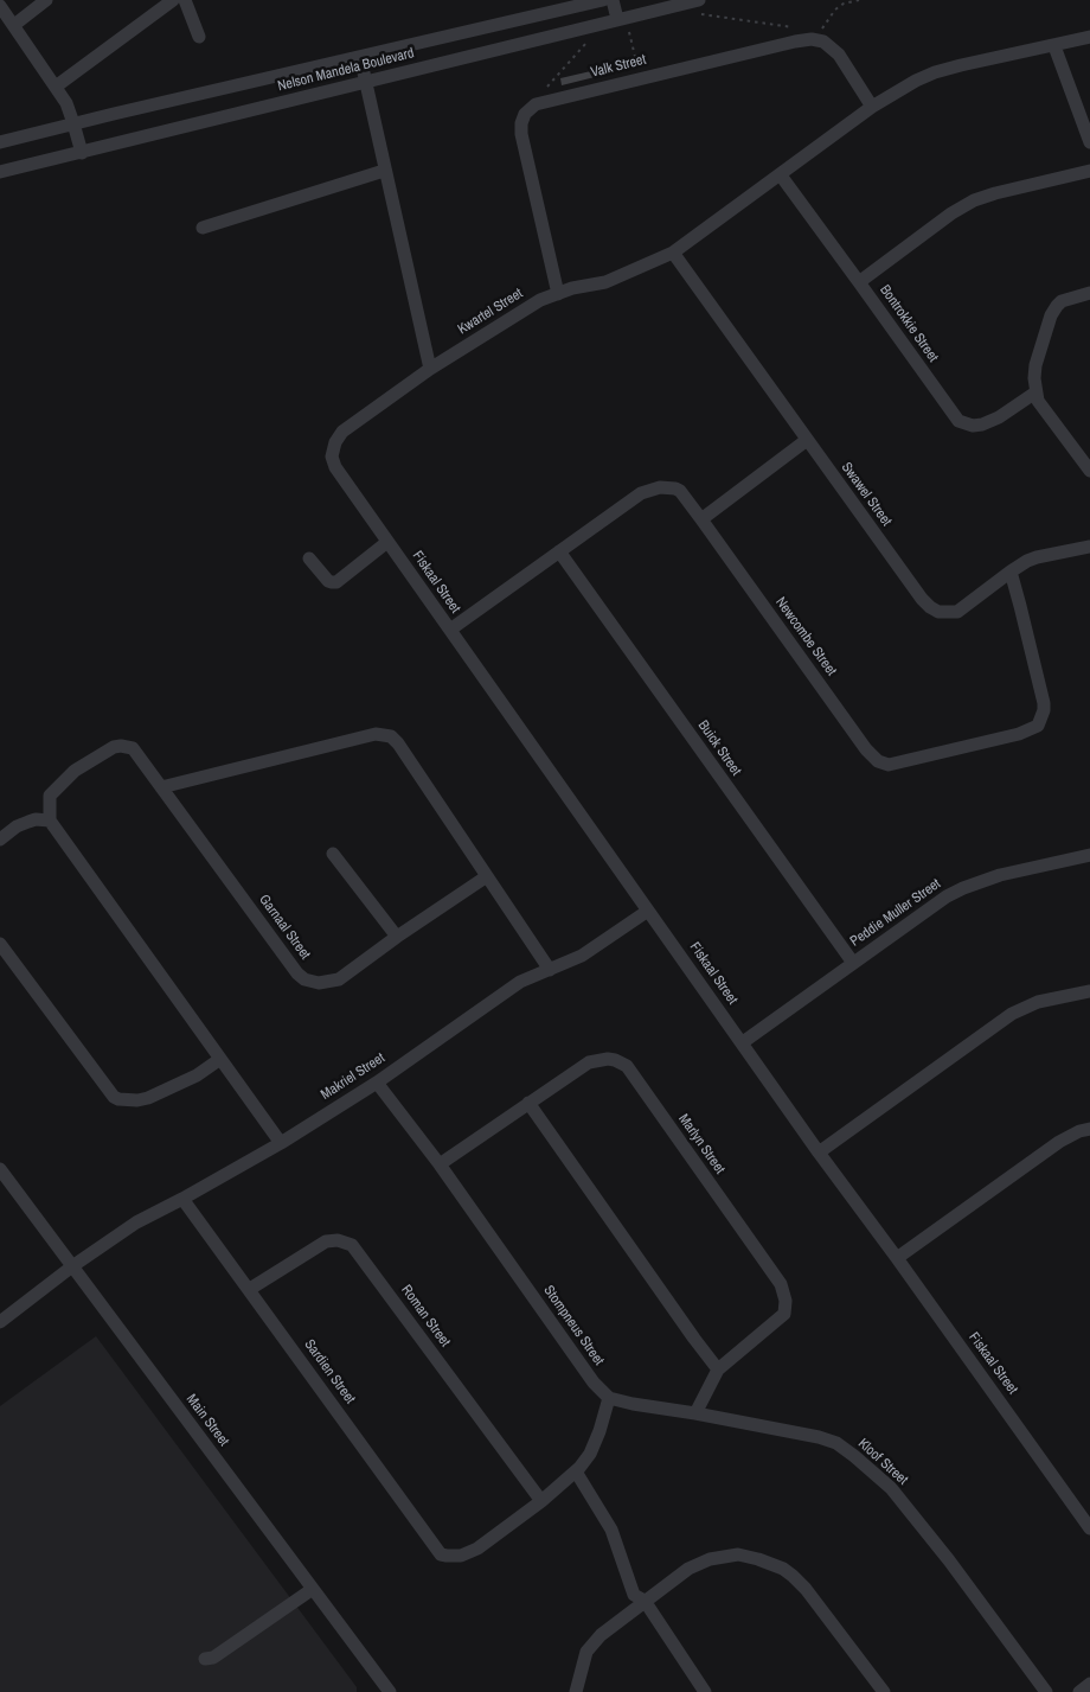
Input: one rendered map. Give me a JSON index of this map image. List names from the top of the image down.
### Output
{
  "streets": {
    "street": [
      "Valk Street",
      "Nelson Mandela Boulevard",
      "Kwartel Street",
      "Bontrokkie Street",
      "Swawel Street",
      "Fiskaal Street",
      "Newcombe Street",
      "Buick Street",
      "Peddie Muller Street",
      "Garnaal Street",
      "Makriel Street",
      "Marlyn Street",
      "Roman Street",
      "Stompneus Street",
      "Sardien Street",
      "Main Street",
      "Kloof Street"
    ]
  },
  "crossings": [
    ["Kwartel Street", "Bontrokkie Street"],
    ["Kwartel Street", "Swawel Street"],
    ["Kwartel Street", "Fiskaal Street"],
    ["Swawel Street", "Newcombe Street"],
    ["Fiskaal Street", "Newcombe Street"],
    ["Fiskaal Street", "Peddie Muller Street"],
    ["Fiskaal Street", "Makriel Street"],
    ["Newcombe Street", "Buick Street"],
    ["Buick Street", "Peddie Muller Street"],
    ["Makriel Street", "Stompneus Street"],
    ["Makriel Street", "Sardien Street"],
    ["Makriel Street", "Main Street"],
    ["Marlyn Street", "Stompneus Street"],
    ["Marlyn Street", "Kloof Street"],
    ["Roman Street", "Sardien Street"],
    ["Stompneus Street", "Kloof Street"]
  ]
}
